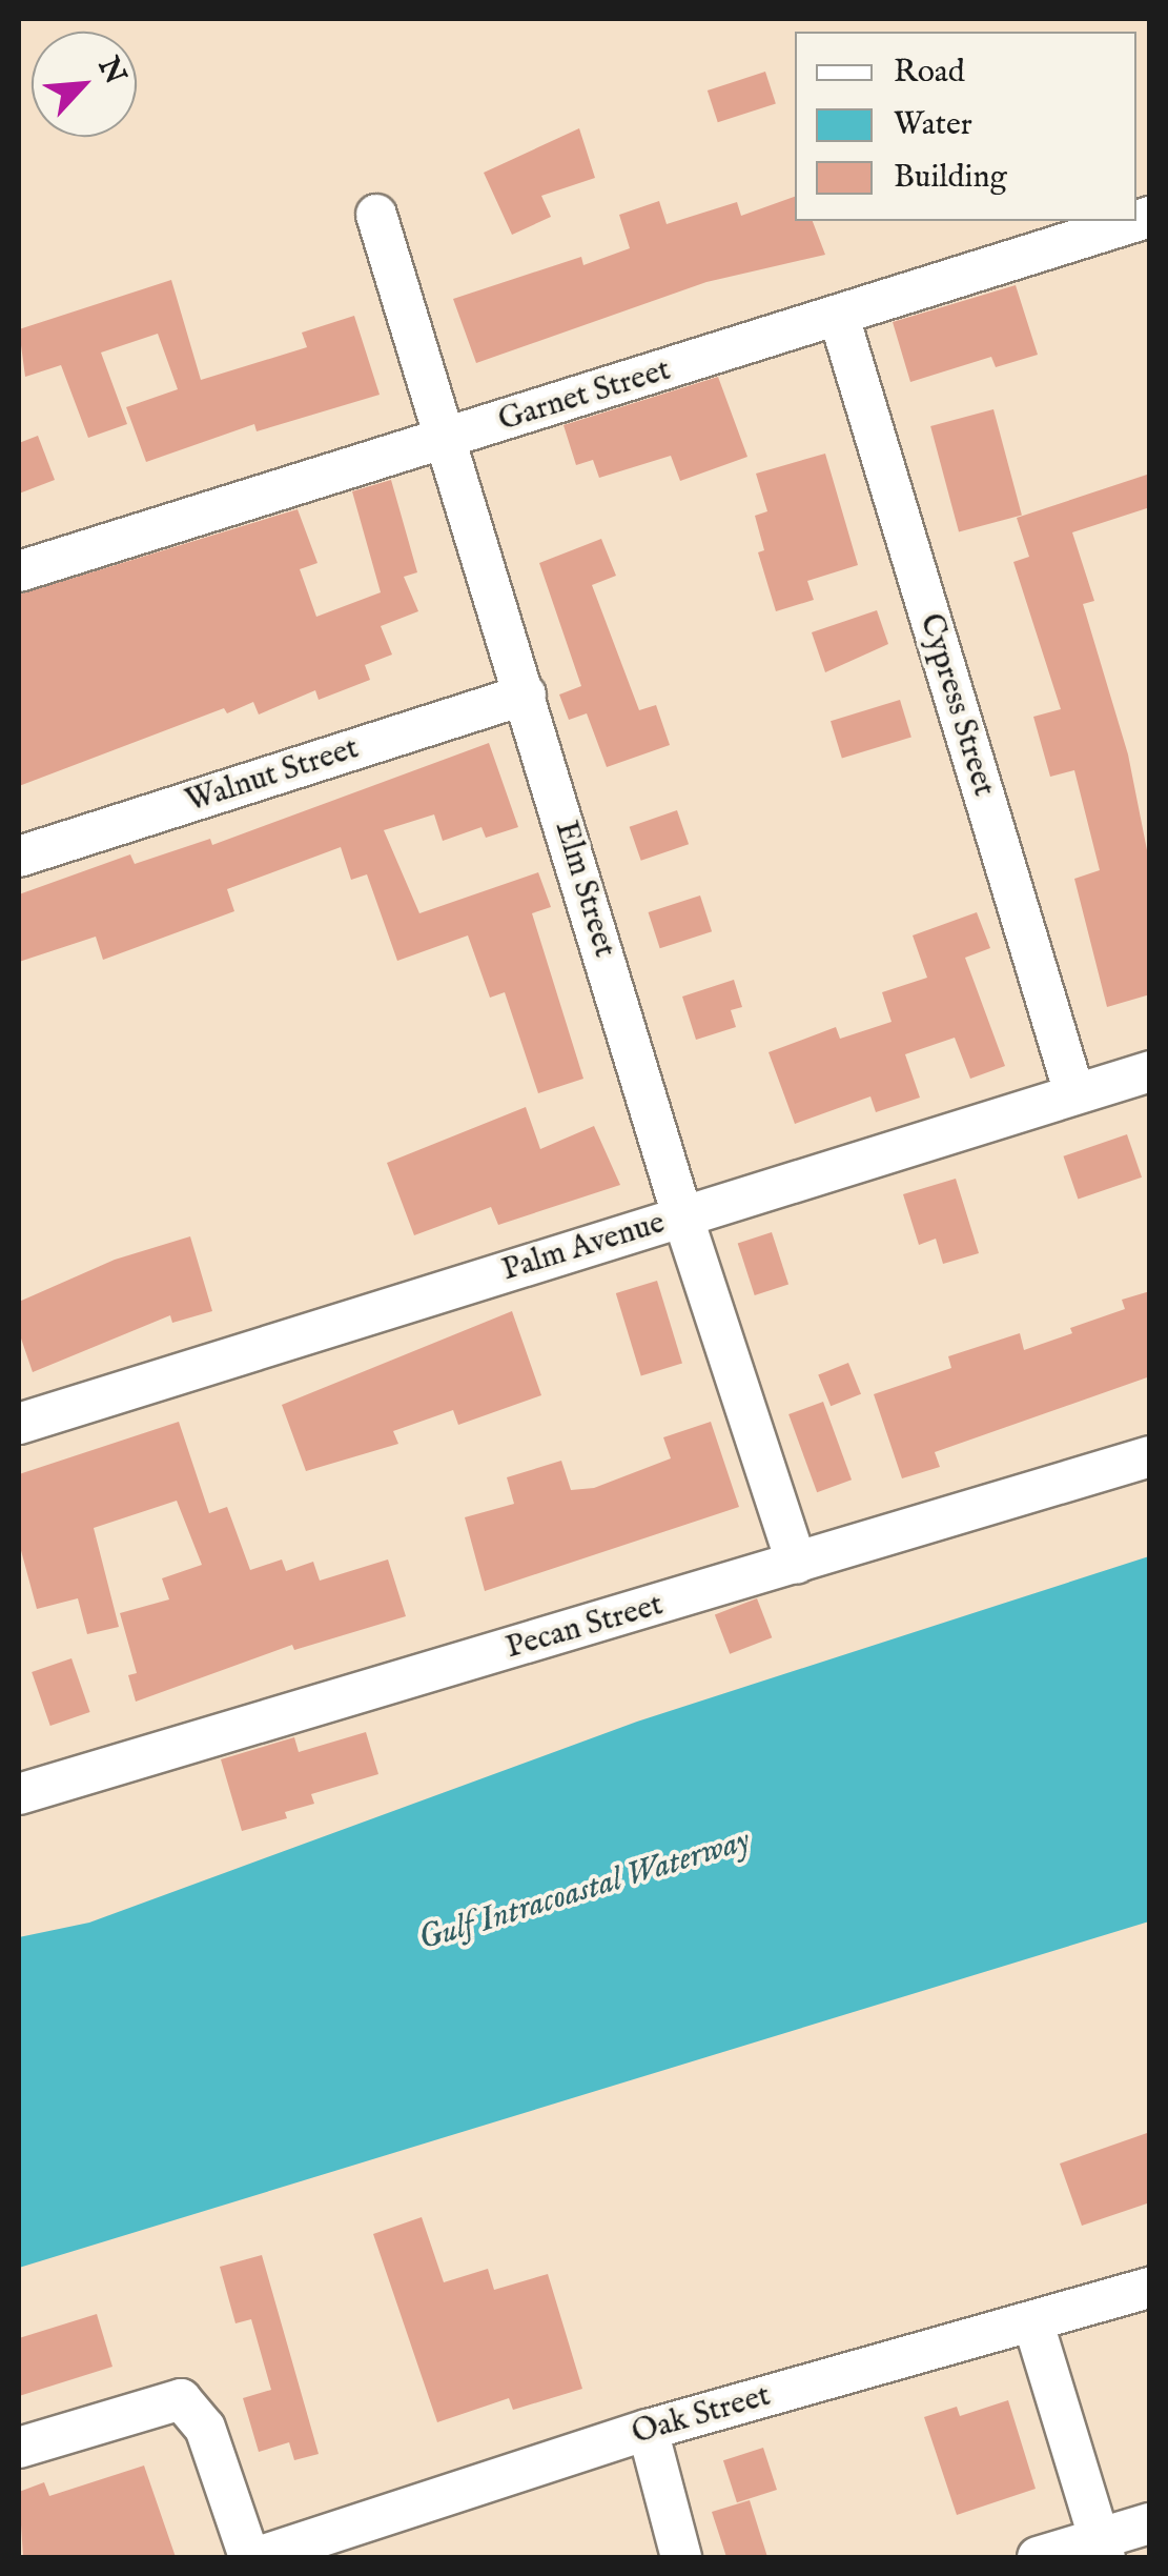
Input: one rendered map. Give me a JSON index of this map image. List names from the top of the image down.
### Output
{
  "streets": {
    "street": [
      "Garnet Street",
      "Cypress Street",
      "Walnut Street",
      "Elm Street",
      "Palm Avenue",
      "Pecan Street",
      "Oak Street"
    ]
  },
  "crossings": [
    ["Garnet Street", "Cypress Street"],
    ["Garnet Street", "Elm Street"],
    ["Cypress Street", "Palm Avenue"],
    ["Walnut Street", "Elm Street"],
    ["Elm Street", "Palm Avenue"],
    ["Elm Street", "Pecan Street"]
  ],
  "water": ["Gulf Intracoastal Waterway"],
  "legend": ["Road", "Water", "Building"],
  "north": "top right"
}
